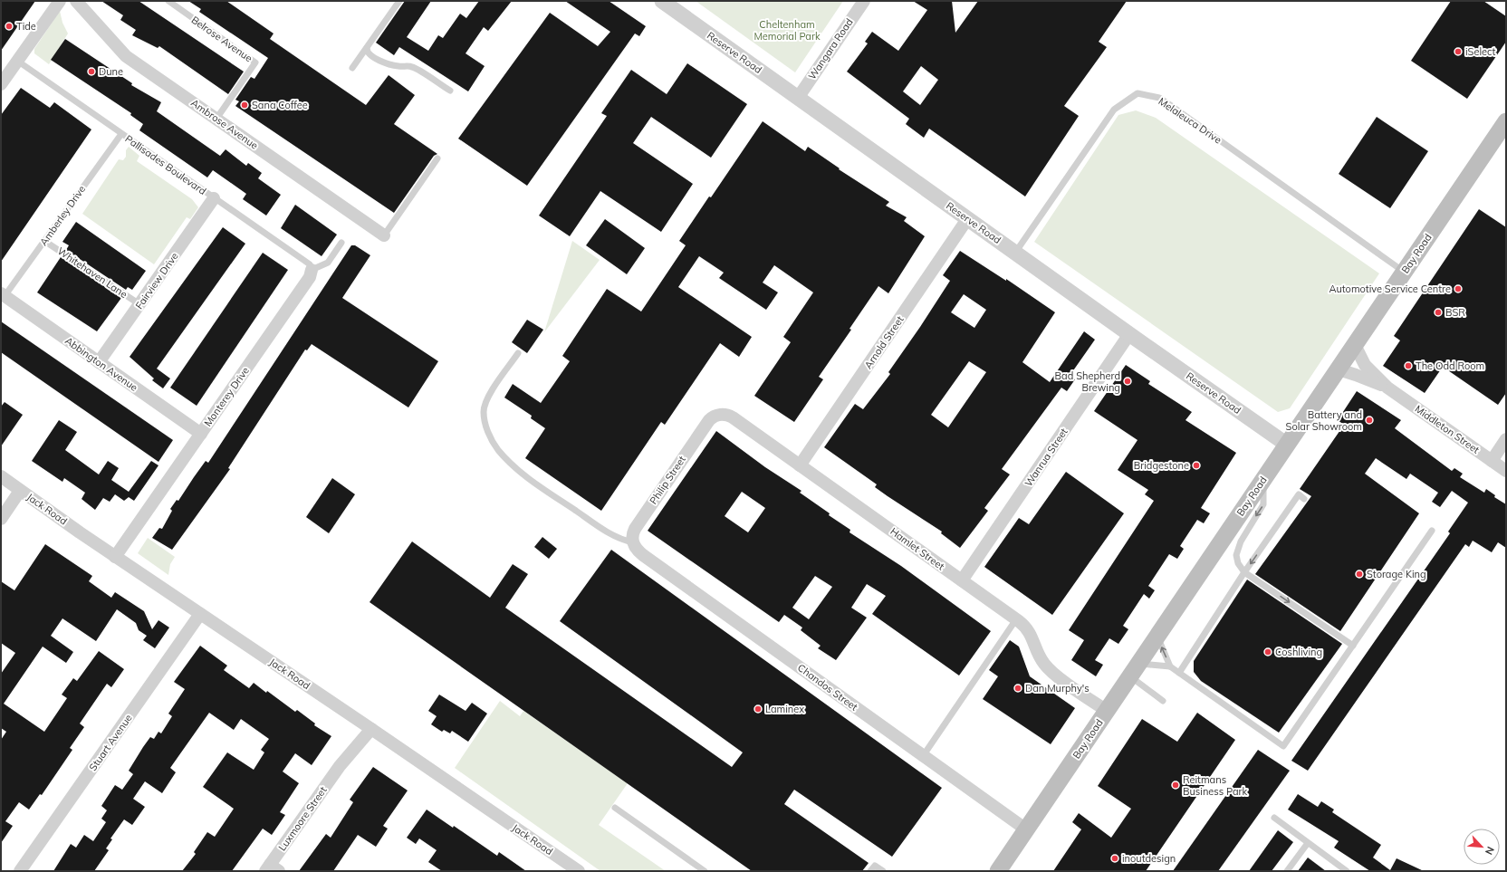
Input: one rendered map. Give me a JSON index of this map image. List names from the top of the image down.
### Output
{
  "streets": {
    "main road": ["Bay Road"],
    "street": [
      "Wangara Road",
      "Reserve Road",
      "Ambrose Avenue",
      "Fairview Drive",
      "Arnold Street",
      "Abbington Avenue",
      "Monterey Drive",
      "Middleton Street",
      "Wanrua Street",
      "Philip Street",
      "Jack Road",
      "Hamlet Street",
      "Chandos Street",
      "Stuart Avenue",
      "Luxmoore Street"
    ],
    "lane": [
      "Belrose Avenue",
      "Melaleuca Drive",
      "Pallisades Boulevard",
      "Amberley Drive",
      "Whitehaven Lane"
    ]
  },
  "crossings": [
    ["Belrose Avenue", "Ambrose Avenue"],
    ["Wangara Road", "Reserve Road"],
    ["Reserve Road", "Melaleuca Drive"],
    ["Reserve Road", "Bay Road"],
    ["Reserve Road", "Arnold Street"],
    ["Reserve Road", "Wanrua Street"],
    ["Melaleuca Drive", "Bay Road"],
    ["Pallisades Boulevard", "Amberley Drive"],
    ["Pallisades Boulevard", "Fairview Drive"],
    ["Pallisades Boulevard", "Monterey Drive"],
    ["Amberley Drive", "Whitehaven Lane"],
    ["Amberley Drive", "Abbington Avenue"],
    ["Bay Road", "Middleton Street"],
    ["Bay Road", "Hamlet Street"],
    ["Bay Road", "Chandos Street"],
    ["Whitehaven Lane", "Fairview Drive"],
    ["Fairview Drive", "Abbington Avenue"],
    ["Arnold Street", "Hamlet Street"],
    ["Abbington Avenue", "Monterey Drive"],
    ["Monterey Drive", "Jack Road"],
    ["Wanrua Street", "Hamlet Street"],
    ["Philip Street", "Hamlet Street"],
    ["Philip Street", "Chandos Street"],
    ["Jack Road", "Stuart Avenue"],
    ["Jack Road", "Luxmoore Street"]
  ],
  "parks": ["Cheltenham Memorial Park"],
  "places": [
    "Tide",
    "iSelect",
    "Dune",
    "Sana Coffee",
    "Automotive Service Centre",
    "BSR",
    "The Odd Room",
    "Bad Shepherd Brewing",
    "Battery and Solar Showroom",
    "Bridgestone",
    "Storage King",
    "Coshliving",
    "Dan Murphy's",
    "Laminex",
    "Reitmans Business Park",
    "inoutdesign"
  ],
  "north": "bottom right"
}
